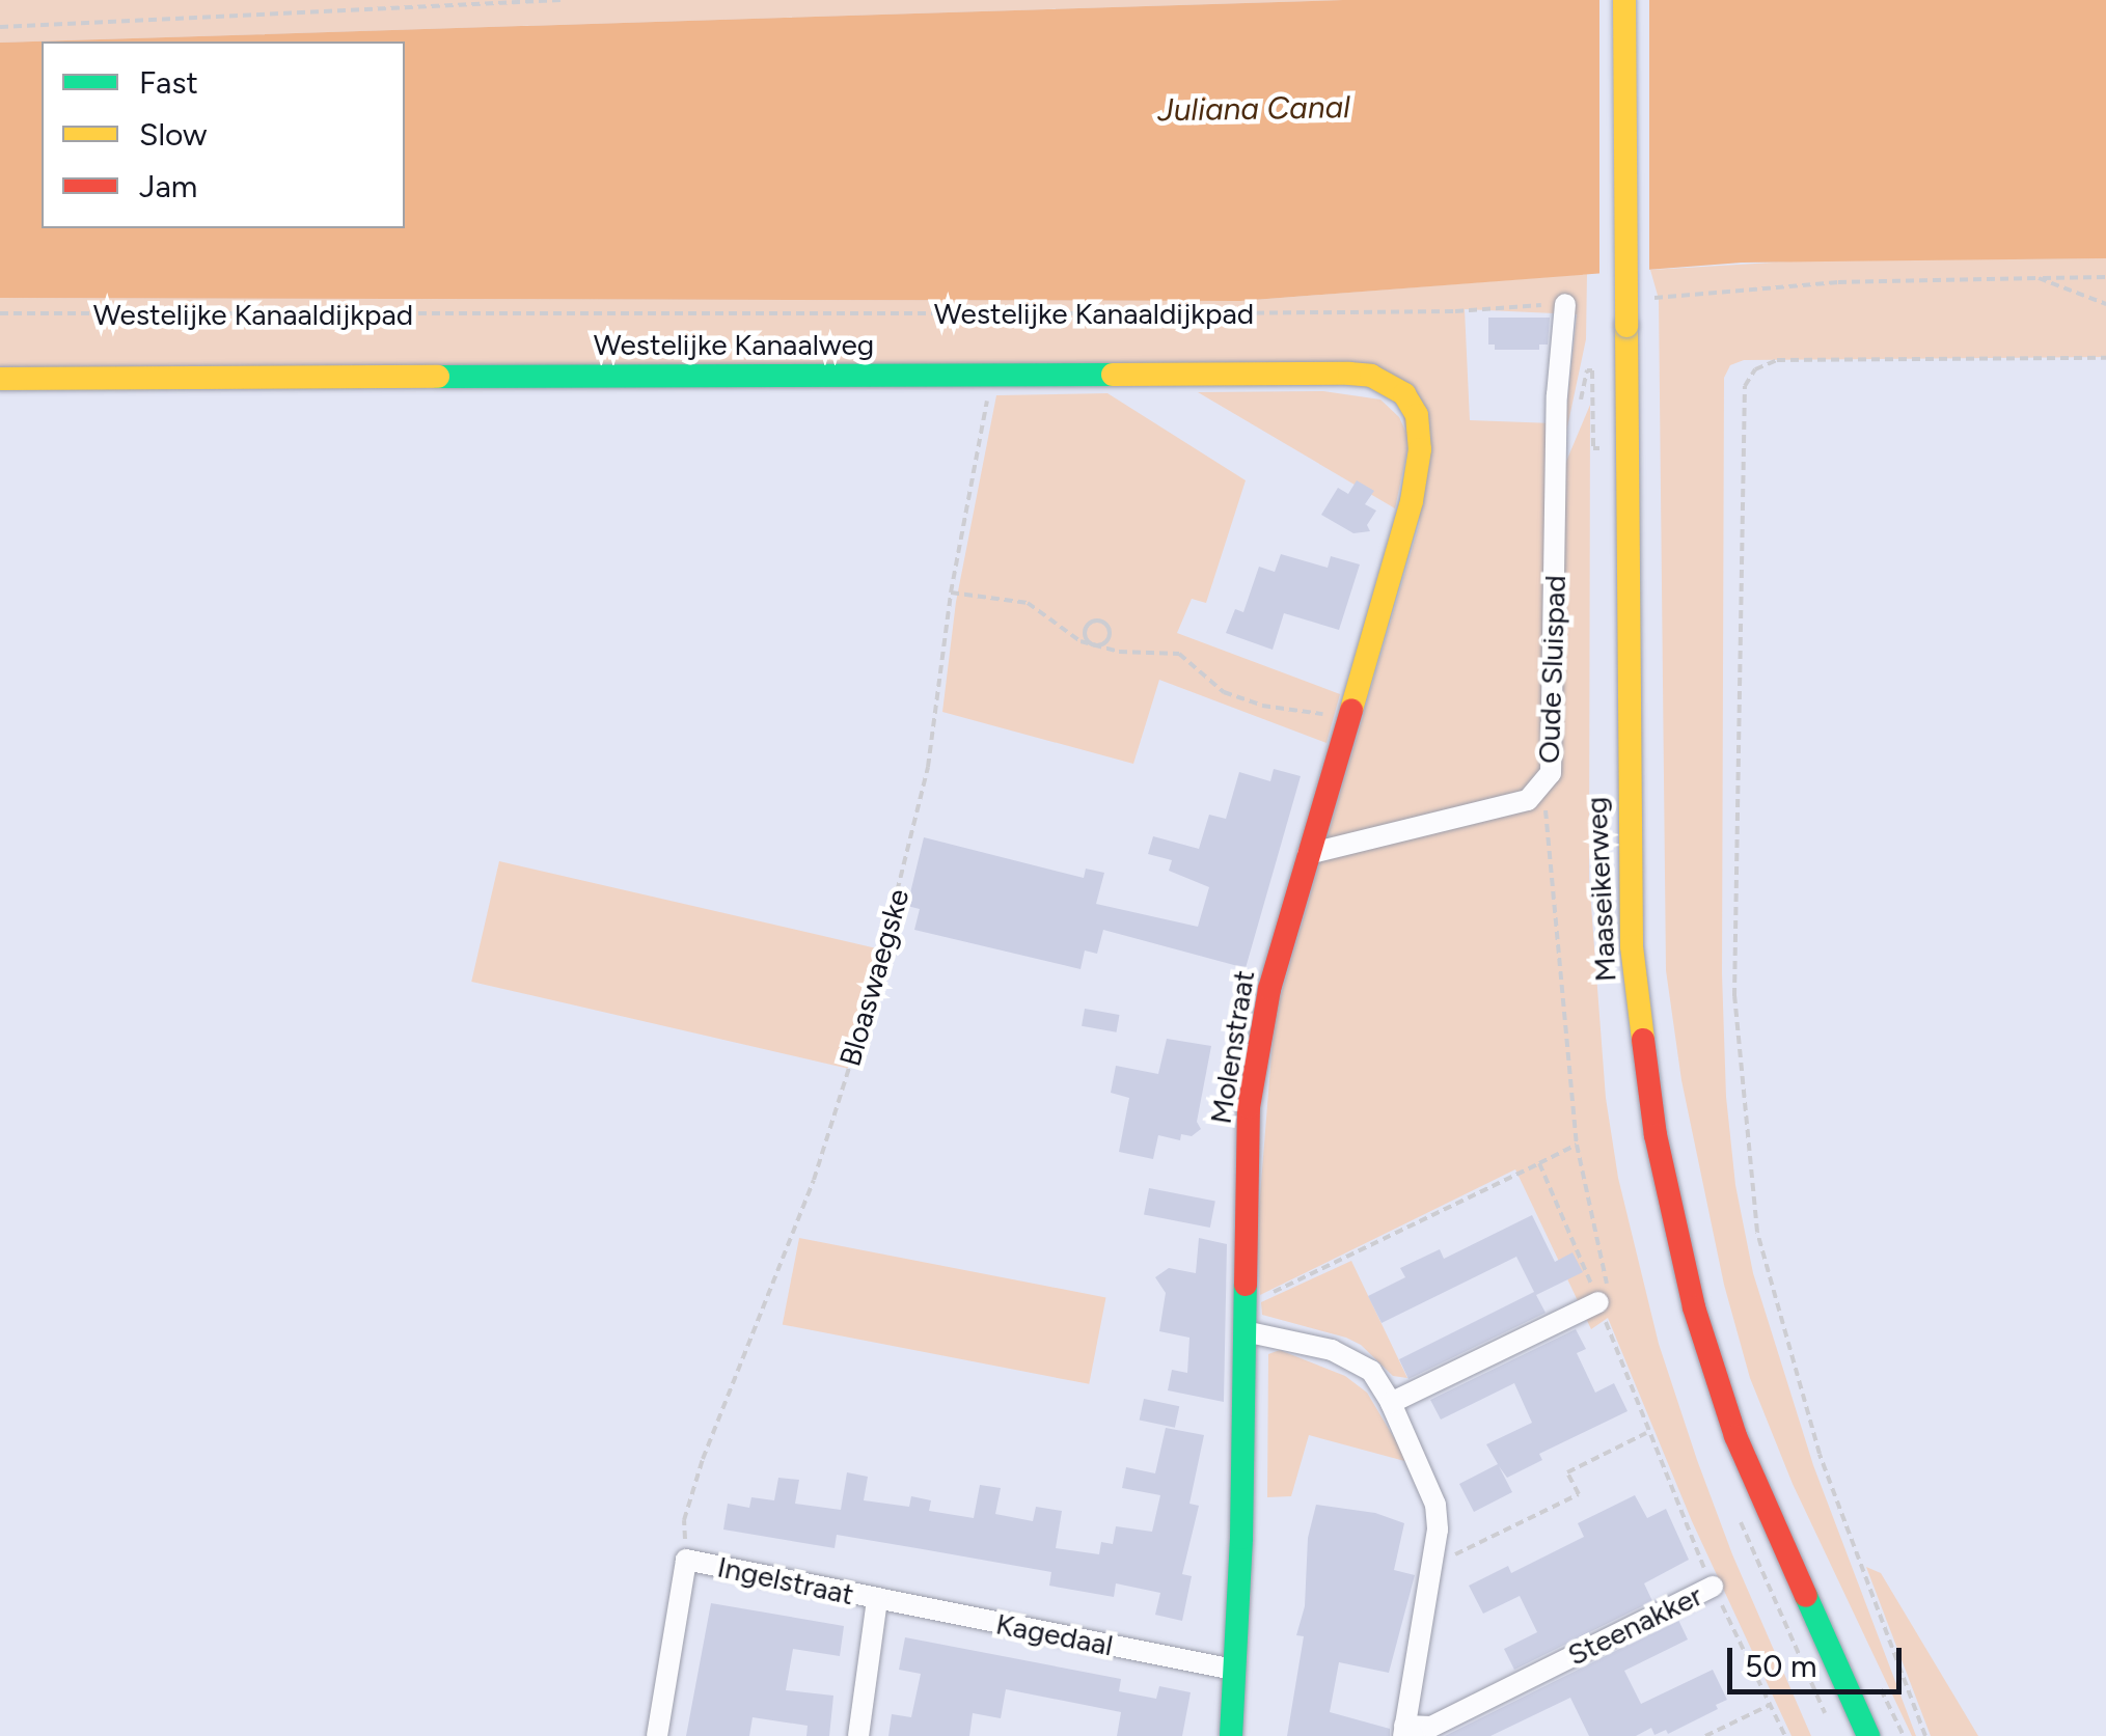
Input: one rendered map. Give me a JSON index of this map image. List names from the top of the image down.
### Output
{
  "streets": {
    "street": [
      "Westelijke Kanaalweg",
      "Oude Sluispad",
      "Maaseikerweg",
      "Molenstraat",
      "Ingelstraat",
      "Steenakker",
      "Kagedaal"
    ],
    "path": ["Westelijke Kanaaldijkpad", "Bloaswaegske"]
  },
  "crossings": [
    ["Westelijke Kanaaldijkpad", "Oude Sluispad"],
    ["Westelijke Kanaalweg", "Bloaswaegske"],
    ["Westelijke Kanaalweg", "Molenstraat"],
    ["Oude Sluispad", "Molenstraat"],
    ["Bloaswaegske", "Ingelstraat"],
    ["Molenstraat", "Steenakker"],
    ["Molenstraat", "Kagedaal"],
    ["Ingelstraat", "Kagedaal"]
  ],
  "water": ["Juliana Canal"],
  "legend": ["Fast", "Slow", "Jam"],
  "scale_bar": "50 m"
}
